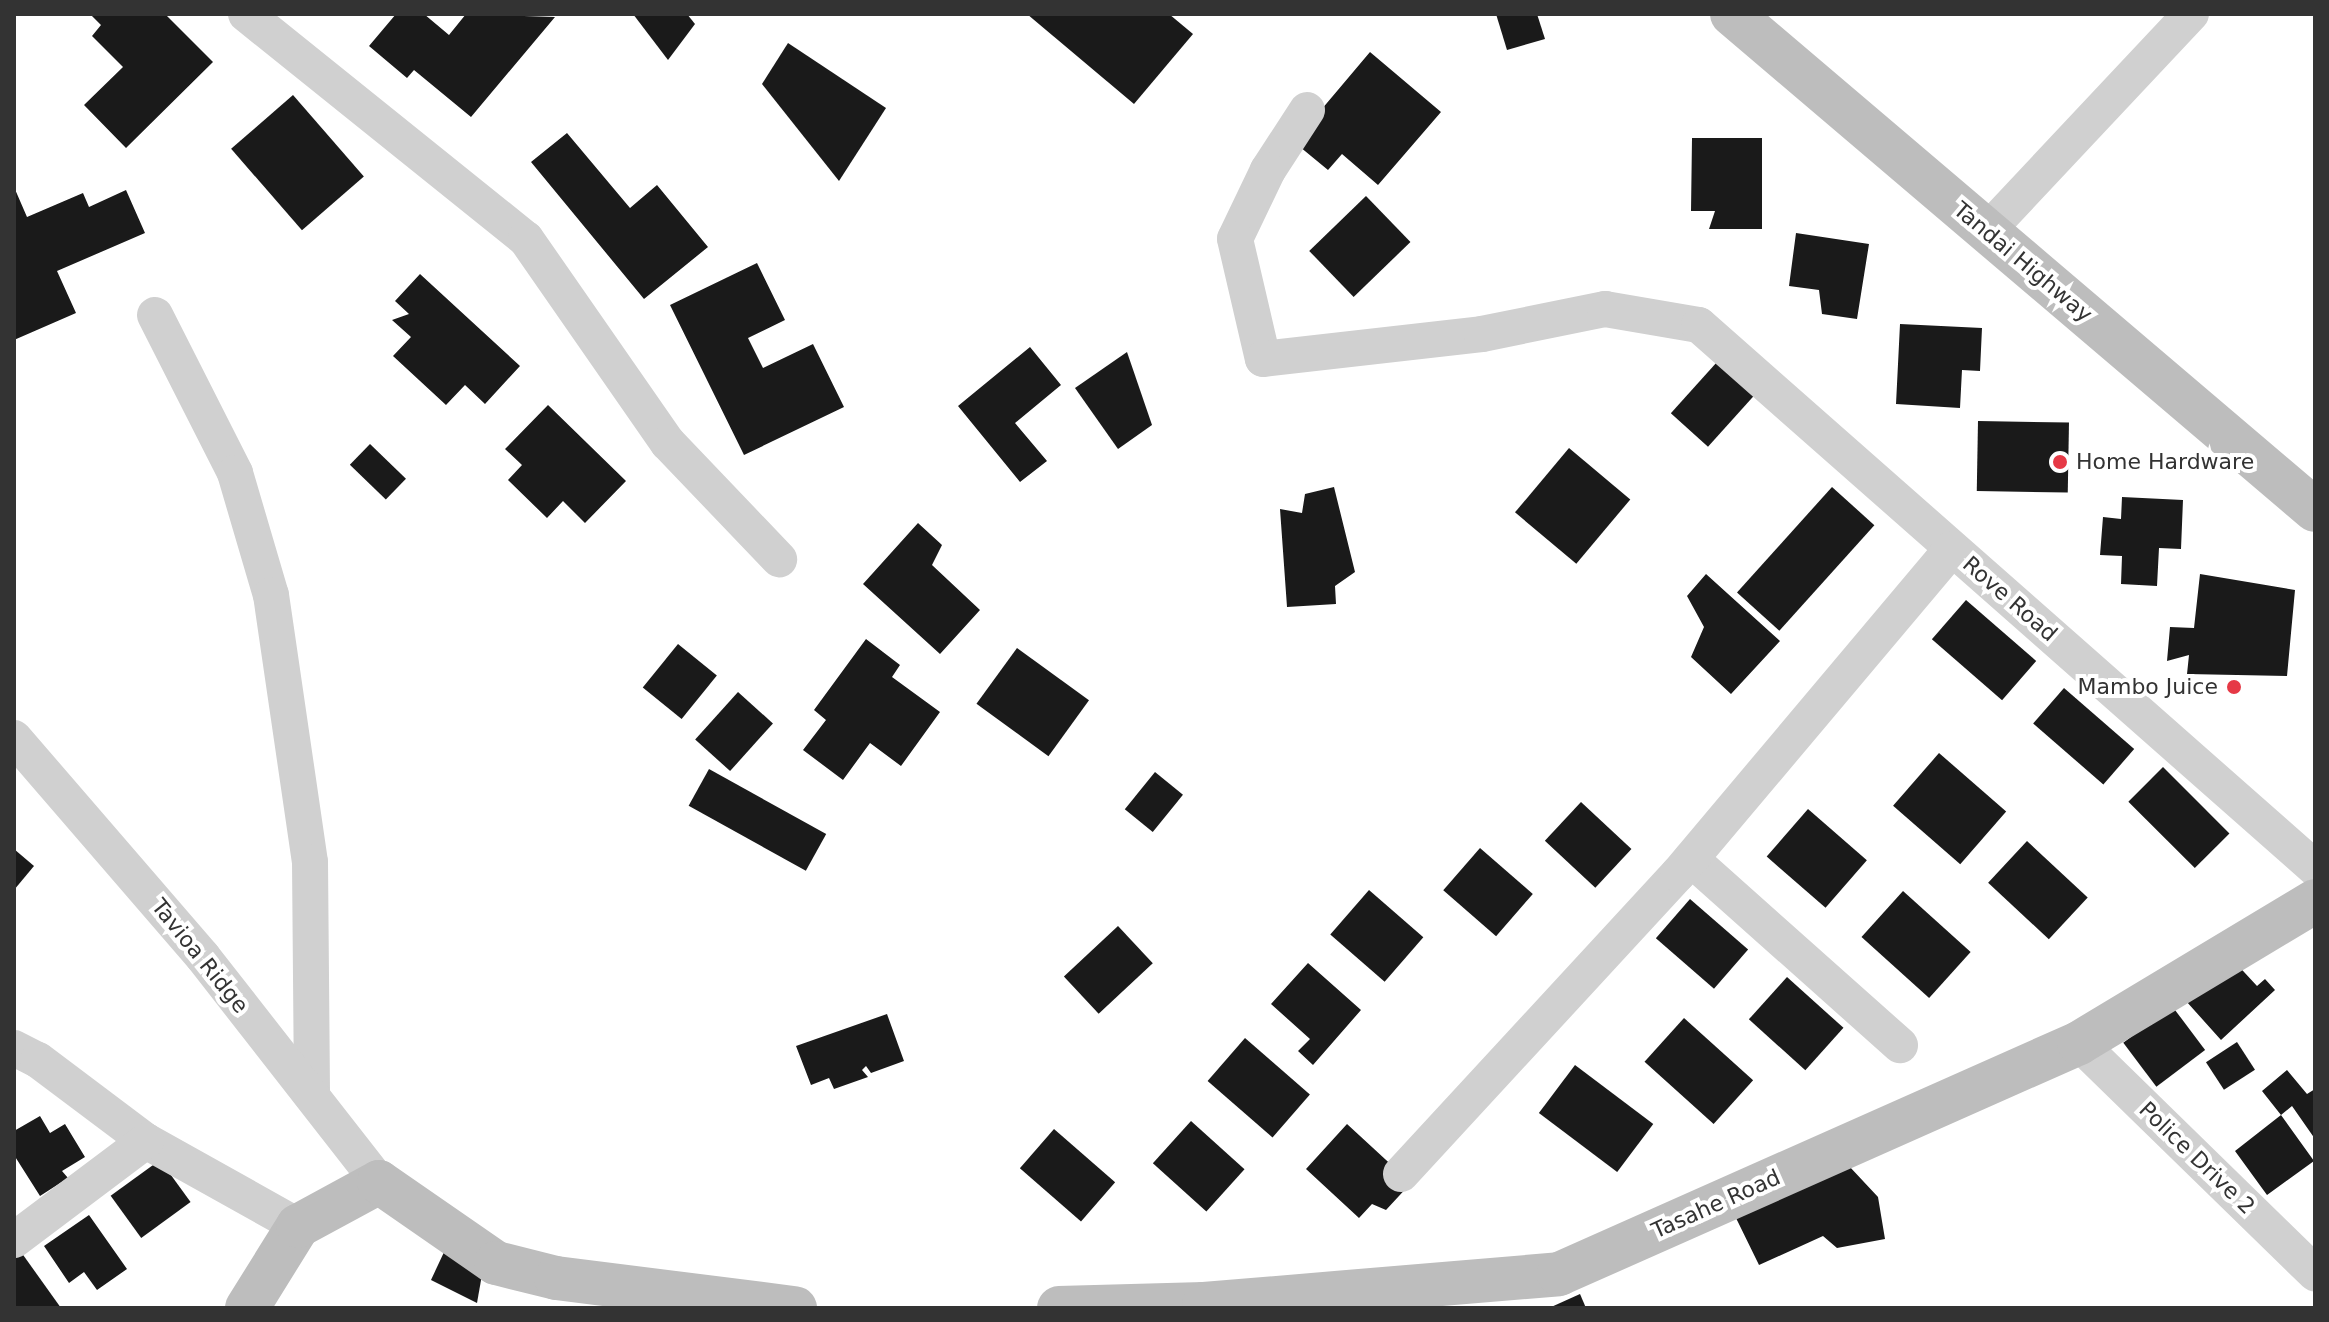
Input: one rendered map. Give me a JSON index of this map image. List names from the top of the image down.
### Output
{
  "streets": {
    "street": [
      "Tandai Highway",
      "Rove Road",
      "Tavioa Ridge",
      "Police Drive 2",
      "Tasahe Road"
    ]
  },
  "crossings": [
    ["Police Drive 2", "Tasahe Road"]
  ],
  "places": ["Home Hardware", "Mambo Juice"]
}
